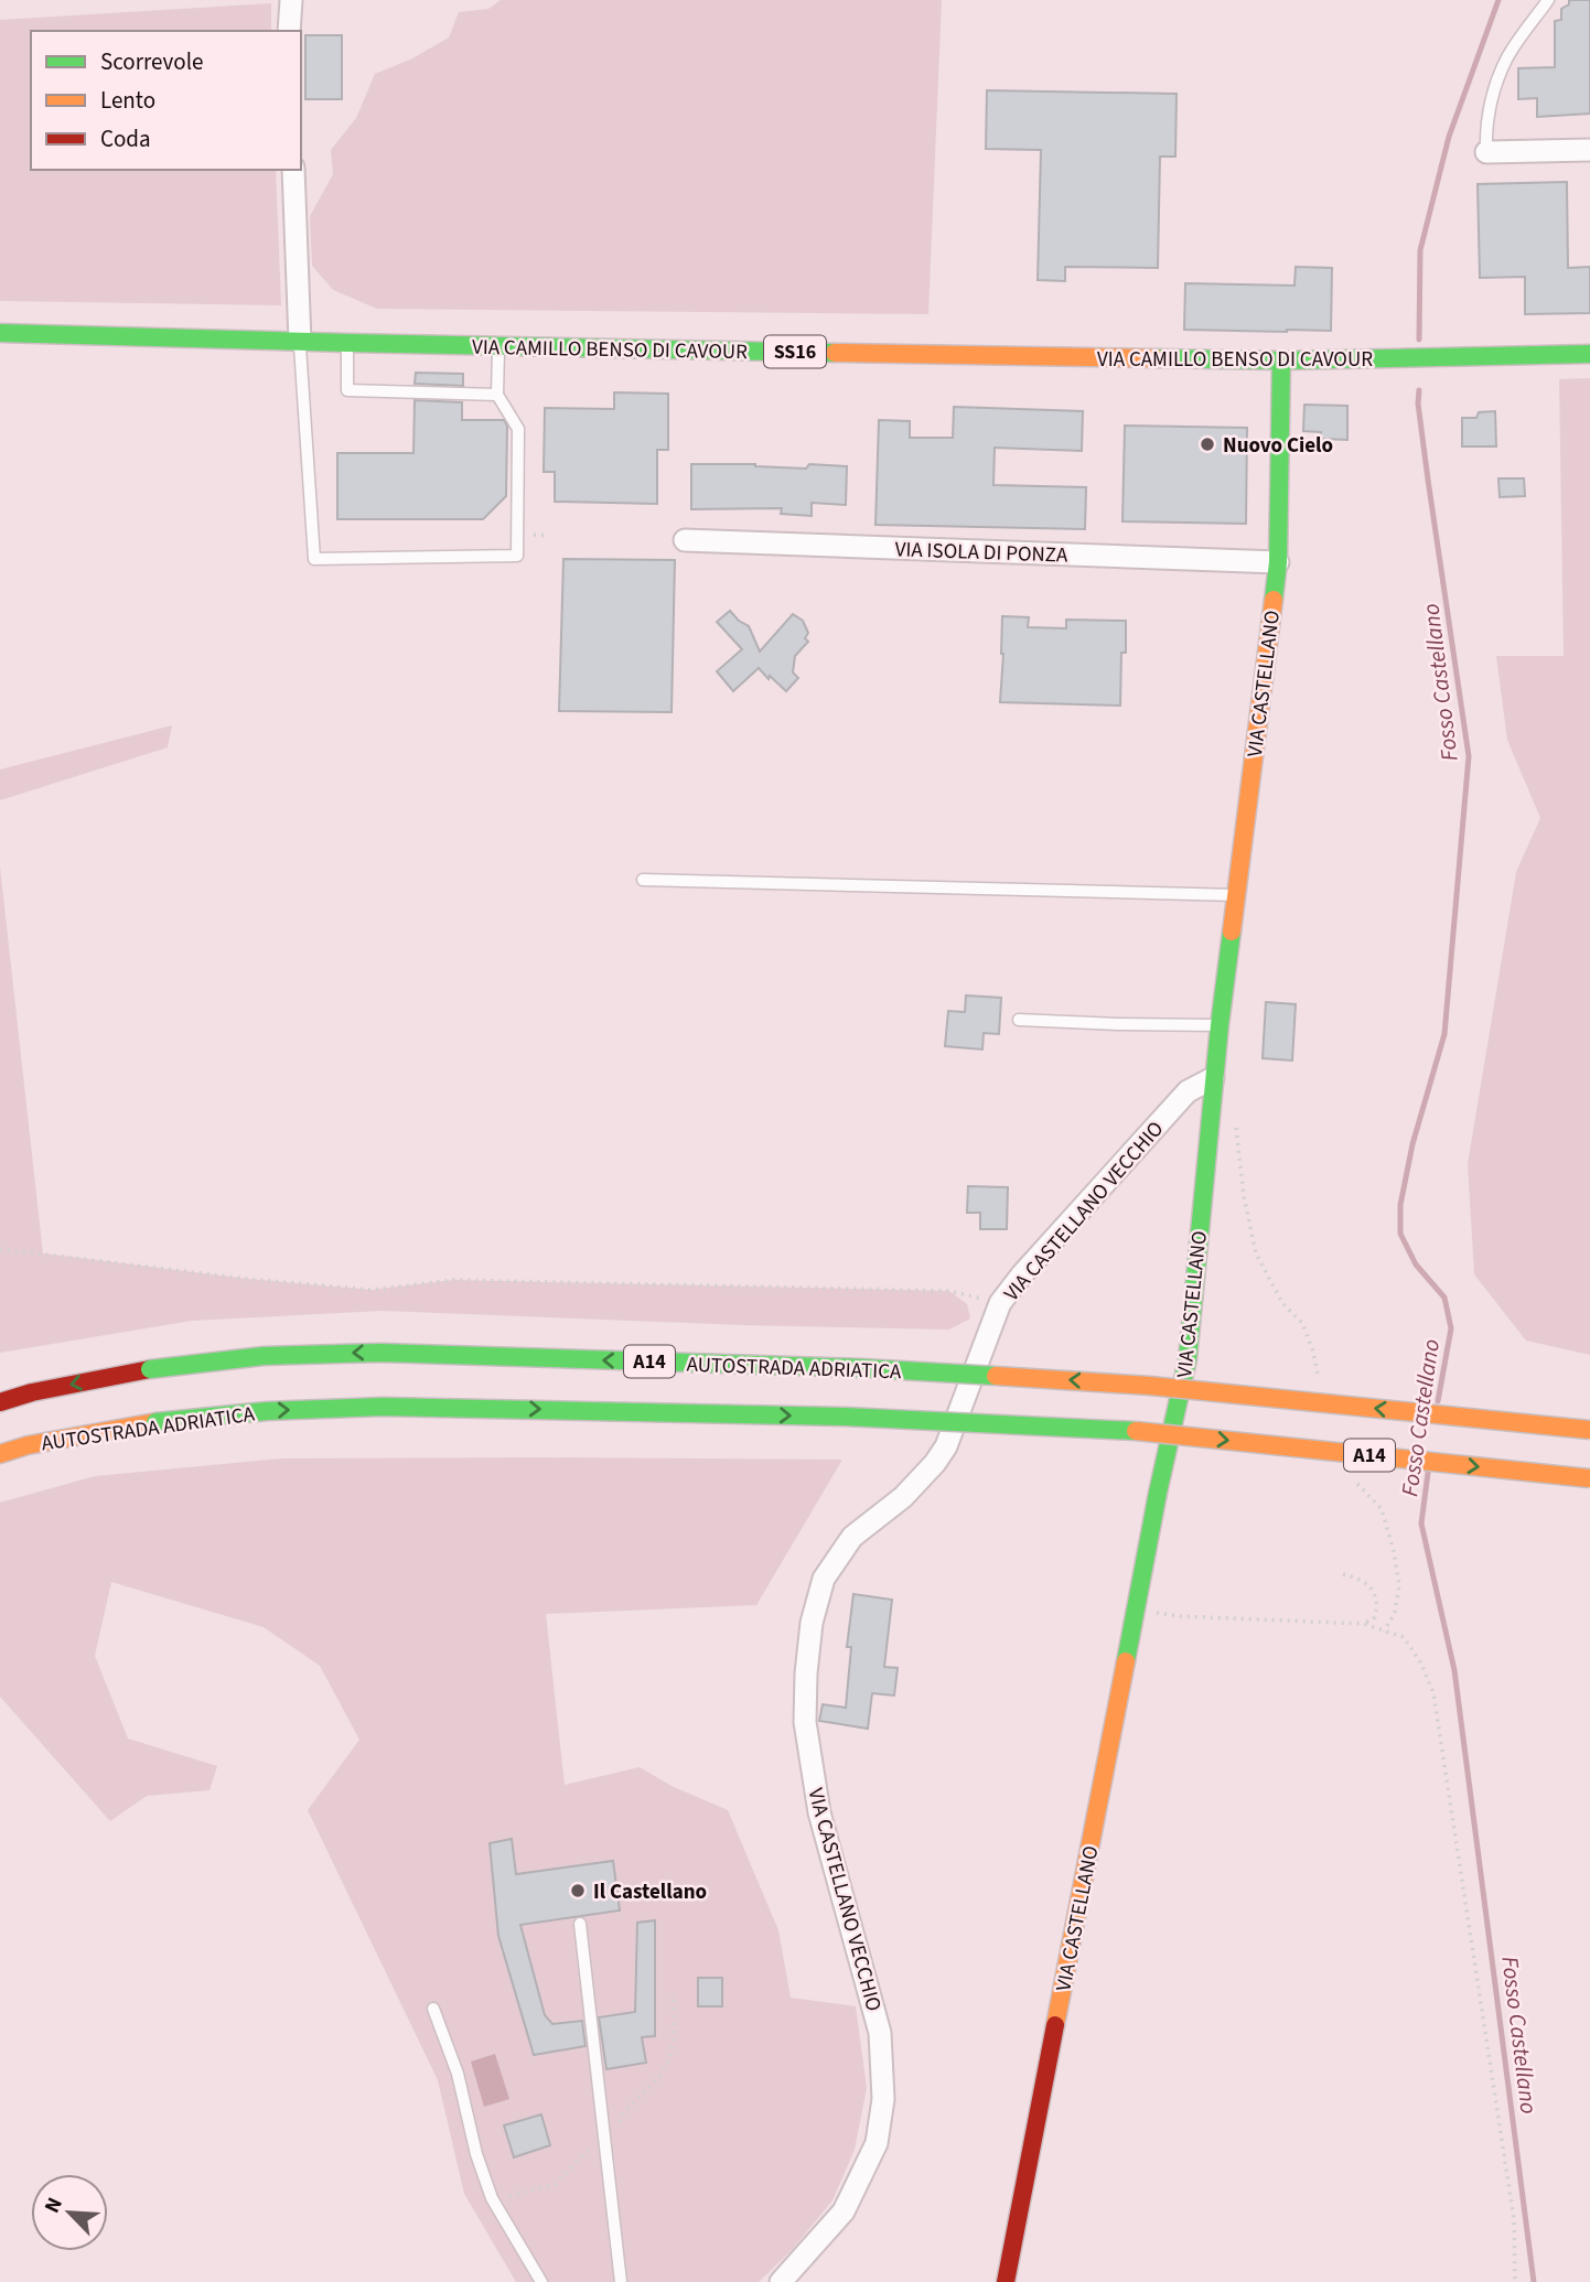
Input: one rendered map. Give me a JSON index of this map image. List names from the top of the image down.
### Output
{
  "streets": {
    "main road": [
      "VIA CAMILLO BENSO DI CAVOUR",
      "SS16",
      "VIA CASTELLANO",
      "A14",
      "AUTOSTRADA ADRIATICA"
    ],
    "street": ["VIA ISOLA DI PONZA", "VIA CASTELLANO VECCHIO"]
  },
  "crossings": [
    ["VIA CAMILLO BENSO DI CAVOUR", "VIA CASTELLANO"],
    ["VIA ISOLA DI PONZA", "VIA CASTELLANO"],
    ["VIA CASTELLANO", "VIA CASTELLANO VECCHIO"]
  ],
  "water": ["Fosso Castellano"],
  "places": ["Nuovo Cielo", "Il Castellano"],
  "legend": ["Scorrevole", "Lento", "Coda"],
  "north": "top left"
}
